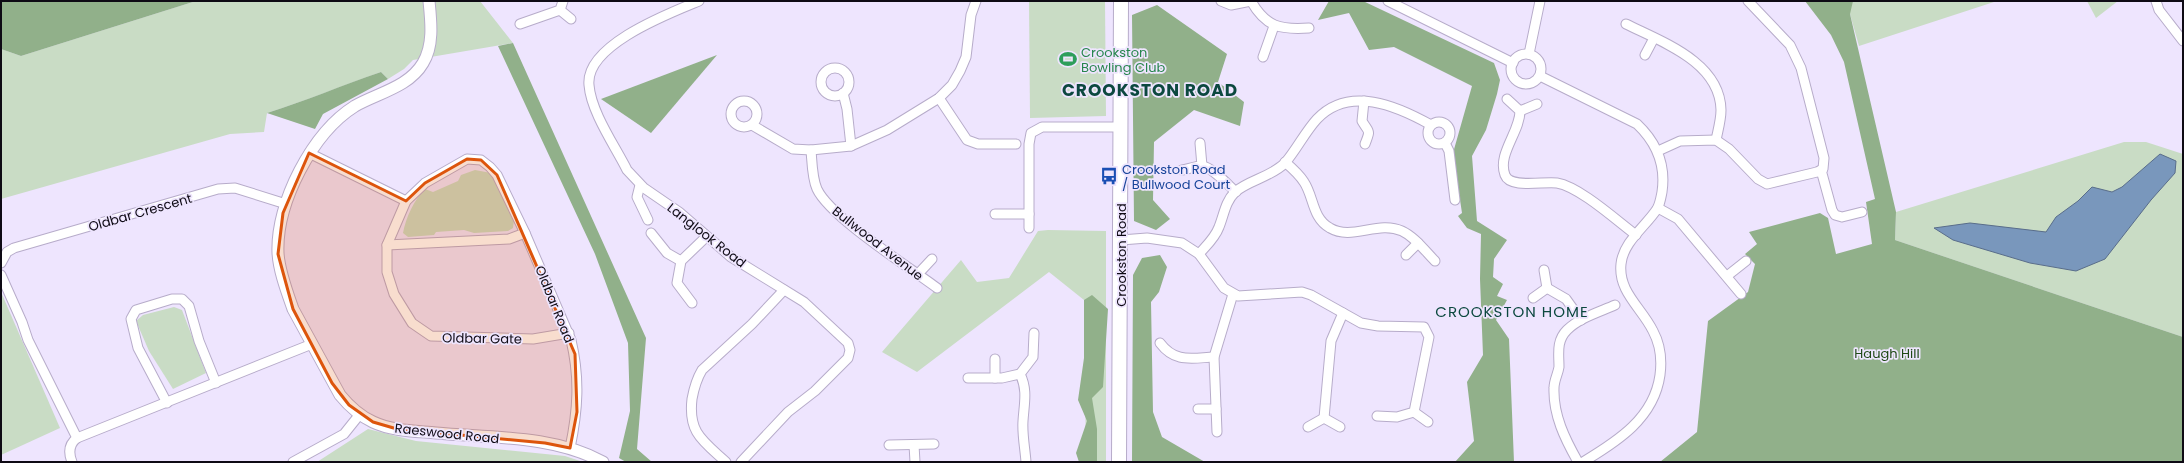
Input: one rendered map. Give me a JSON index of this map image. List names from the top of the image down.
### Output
{
  "streets": {
    "main road": ["Crookston Road"],
    "street": [
      "Oldbar Crescent",
      "Langlook Road",
      "Bullwood Avenue",
      "Oldbar Road",
      "Oldbar Gate",
      "Raeswood Road"
    ]
  },
  "crossings": [
    ["Oldbar Crescent", "Raeswood Road"],
    ["Oldbar Road", "Oldbar Gate"],
    ["Oldbar Road", "Raeswood Road"]
  ],
  "districts": ["CROOKSTON ROAD", "CROOKSTON HOME"],
  "parks": ["Haugh Hill"],
  "places": {
    "sports": ["Crookston Bowling Club"],
    "bus stop": ["Crookston Road / Bullwood Court"]
  }
}
